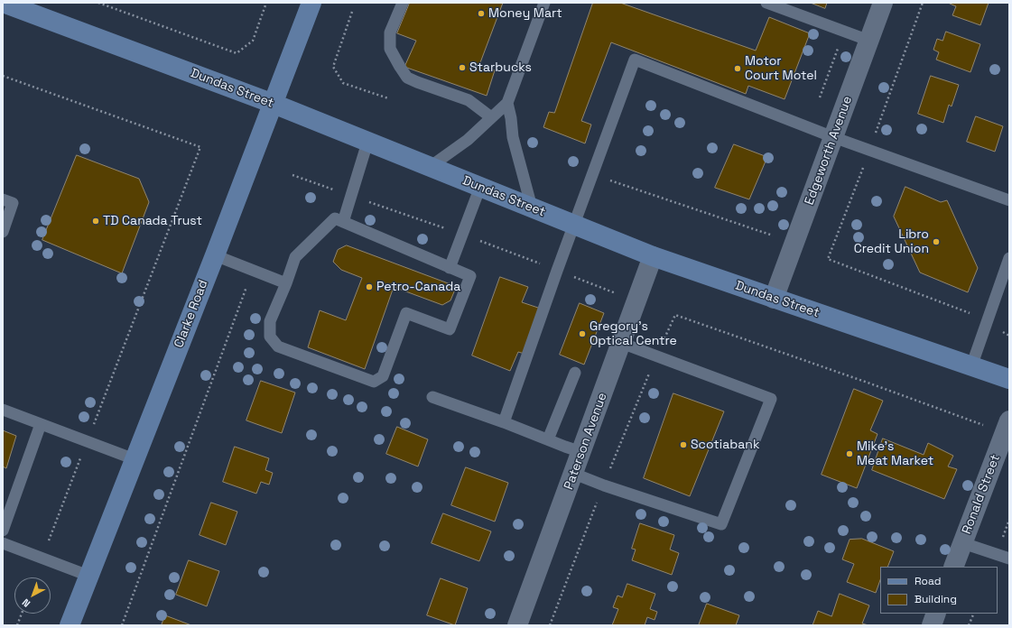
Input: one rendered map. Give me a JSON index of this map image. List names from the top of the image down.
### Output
{
  "streets": {
    "main road": ["Dundas Street", "Clarke Road"],
    "street": ["Edgeworth Avenue", "Paterson Avenue", "Ronald Street"]
  },
  "crossings": [
    ["Dundas Street", "Edgeworth Avenue"],
    ["Dundas Street", "Clarke Road"],
    ["Dundas Street", "Paterson Avenue"]
  ],
  "places": [
    "Money Mart",
    "Starbucks",
    "Motor Court Motel",
    "TD Canada Trust",
    "Libro Credit Union",
    "Petro-Canada",
    "Gregory's Optical Centre",
    "Scotiabank",
    "Mike's Meat Market"
  ],
  "legend": ["Road", "Building"],
  "north": "bottom left"
}
